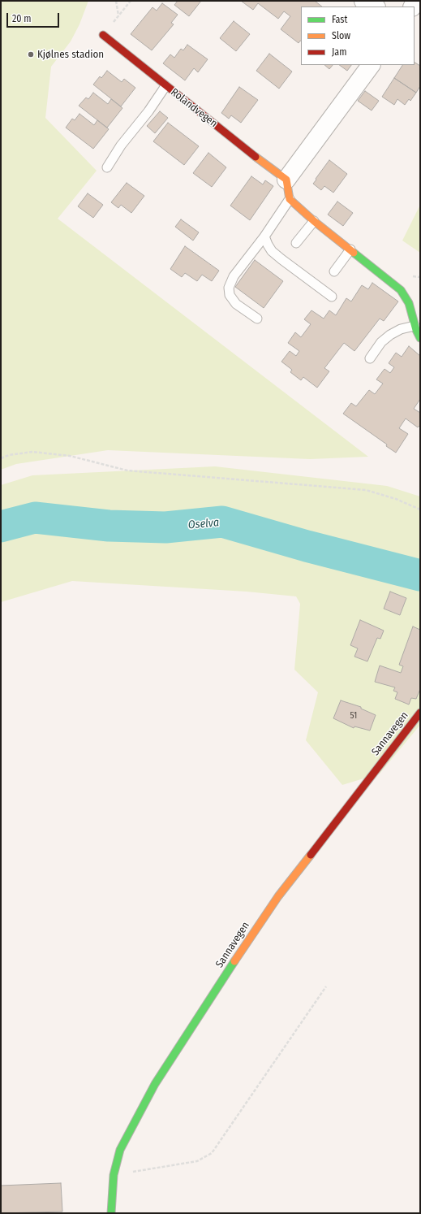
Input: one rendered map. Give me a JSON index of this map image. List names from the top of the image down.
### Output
{
  "streets": {
    "street": ["Rolandvegen", "Sannavegen"]
  },
  "water": ["Oselva"],
  "places": ["Kjølnes stadion"],
  "house_numbers": ["51"],
  "legend": ["Fast", "Slow", "Jam"],
  "scale_bar": "20 m"
}
